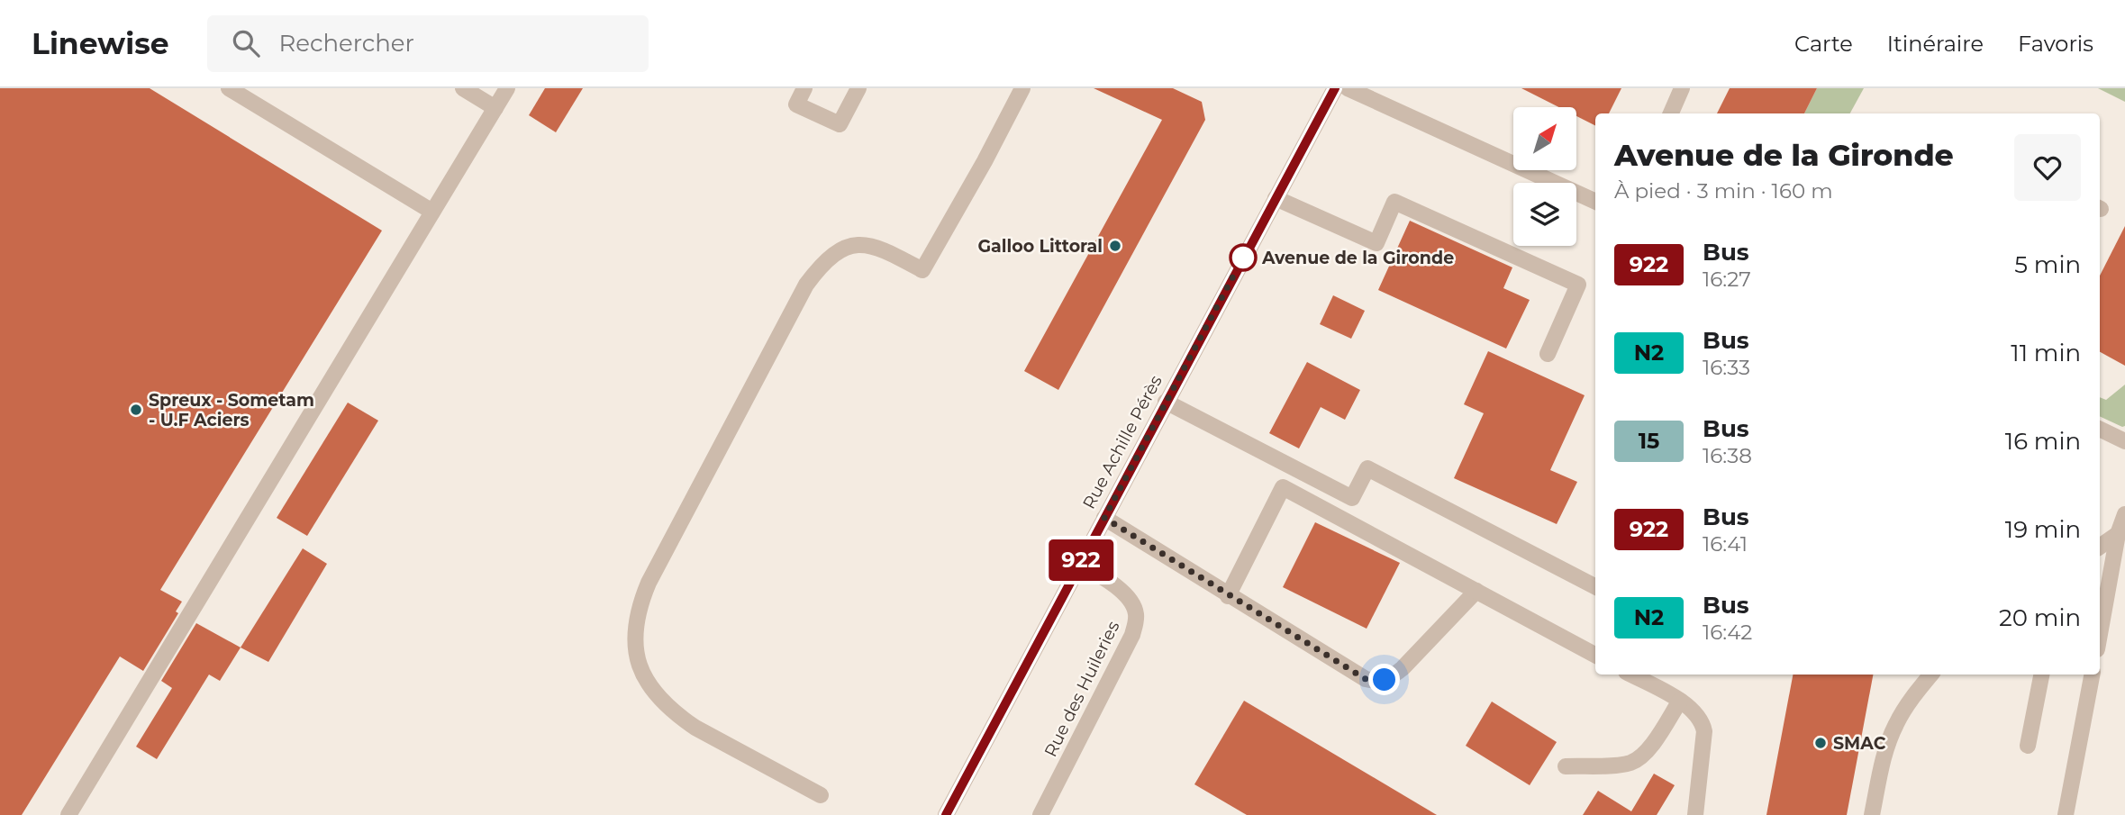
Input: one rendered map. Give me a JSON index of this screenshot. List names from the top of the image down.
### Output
{
  "streets": {
    "street": ["Rue Achille Pérès", "Rue des Huileries"]
  },
  "crossings": [
    ["Rue Achille Pérès", "Rue des Huileries"]
  ],
  "places": [
    "Galloo Littoral",
    "Avenue de la Gironde",
    "Spreux - Sometam - U.F Aciers",
    "SMAC"
  ],
  "lines": ["bus line 922"],
  "north": "top right",
  "page": {
    "header": "Linewise",
    "search": "Rechercher",
    "nav": ["Carte", "Itinéraire", "Favoris"],
    "on_map": "922",
    "heading": ["Avenue de la Gironde", "À pied · 3 min · 160 m"],
    "list": [
      {
        "mark": "922",
        "name": "Bus",
        "note": "16:27",
        "value": "5 min"
      },
      {
        "mark": "N2",
        "name": "Bus",
        "note": "16:33",
        "value": "11 min"
      },
      {
        "mark": "15",
        "name": "Bus",
        "note": "16:38",
        "value": "16 min"
      },
      {
        "mark": "922",
        "name": "Bus",
        "note": "16:41",
        "value": "19 min"
      },
      {
        "mark": "N2",
        "name": "Bus",
        "note": "16:42",
        "value": "20 min"
      }
    ]
  }
}
